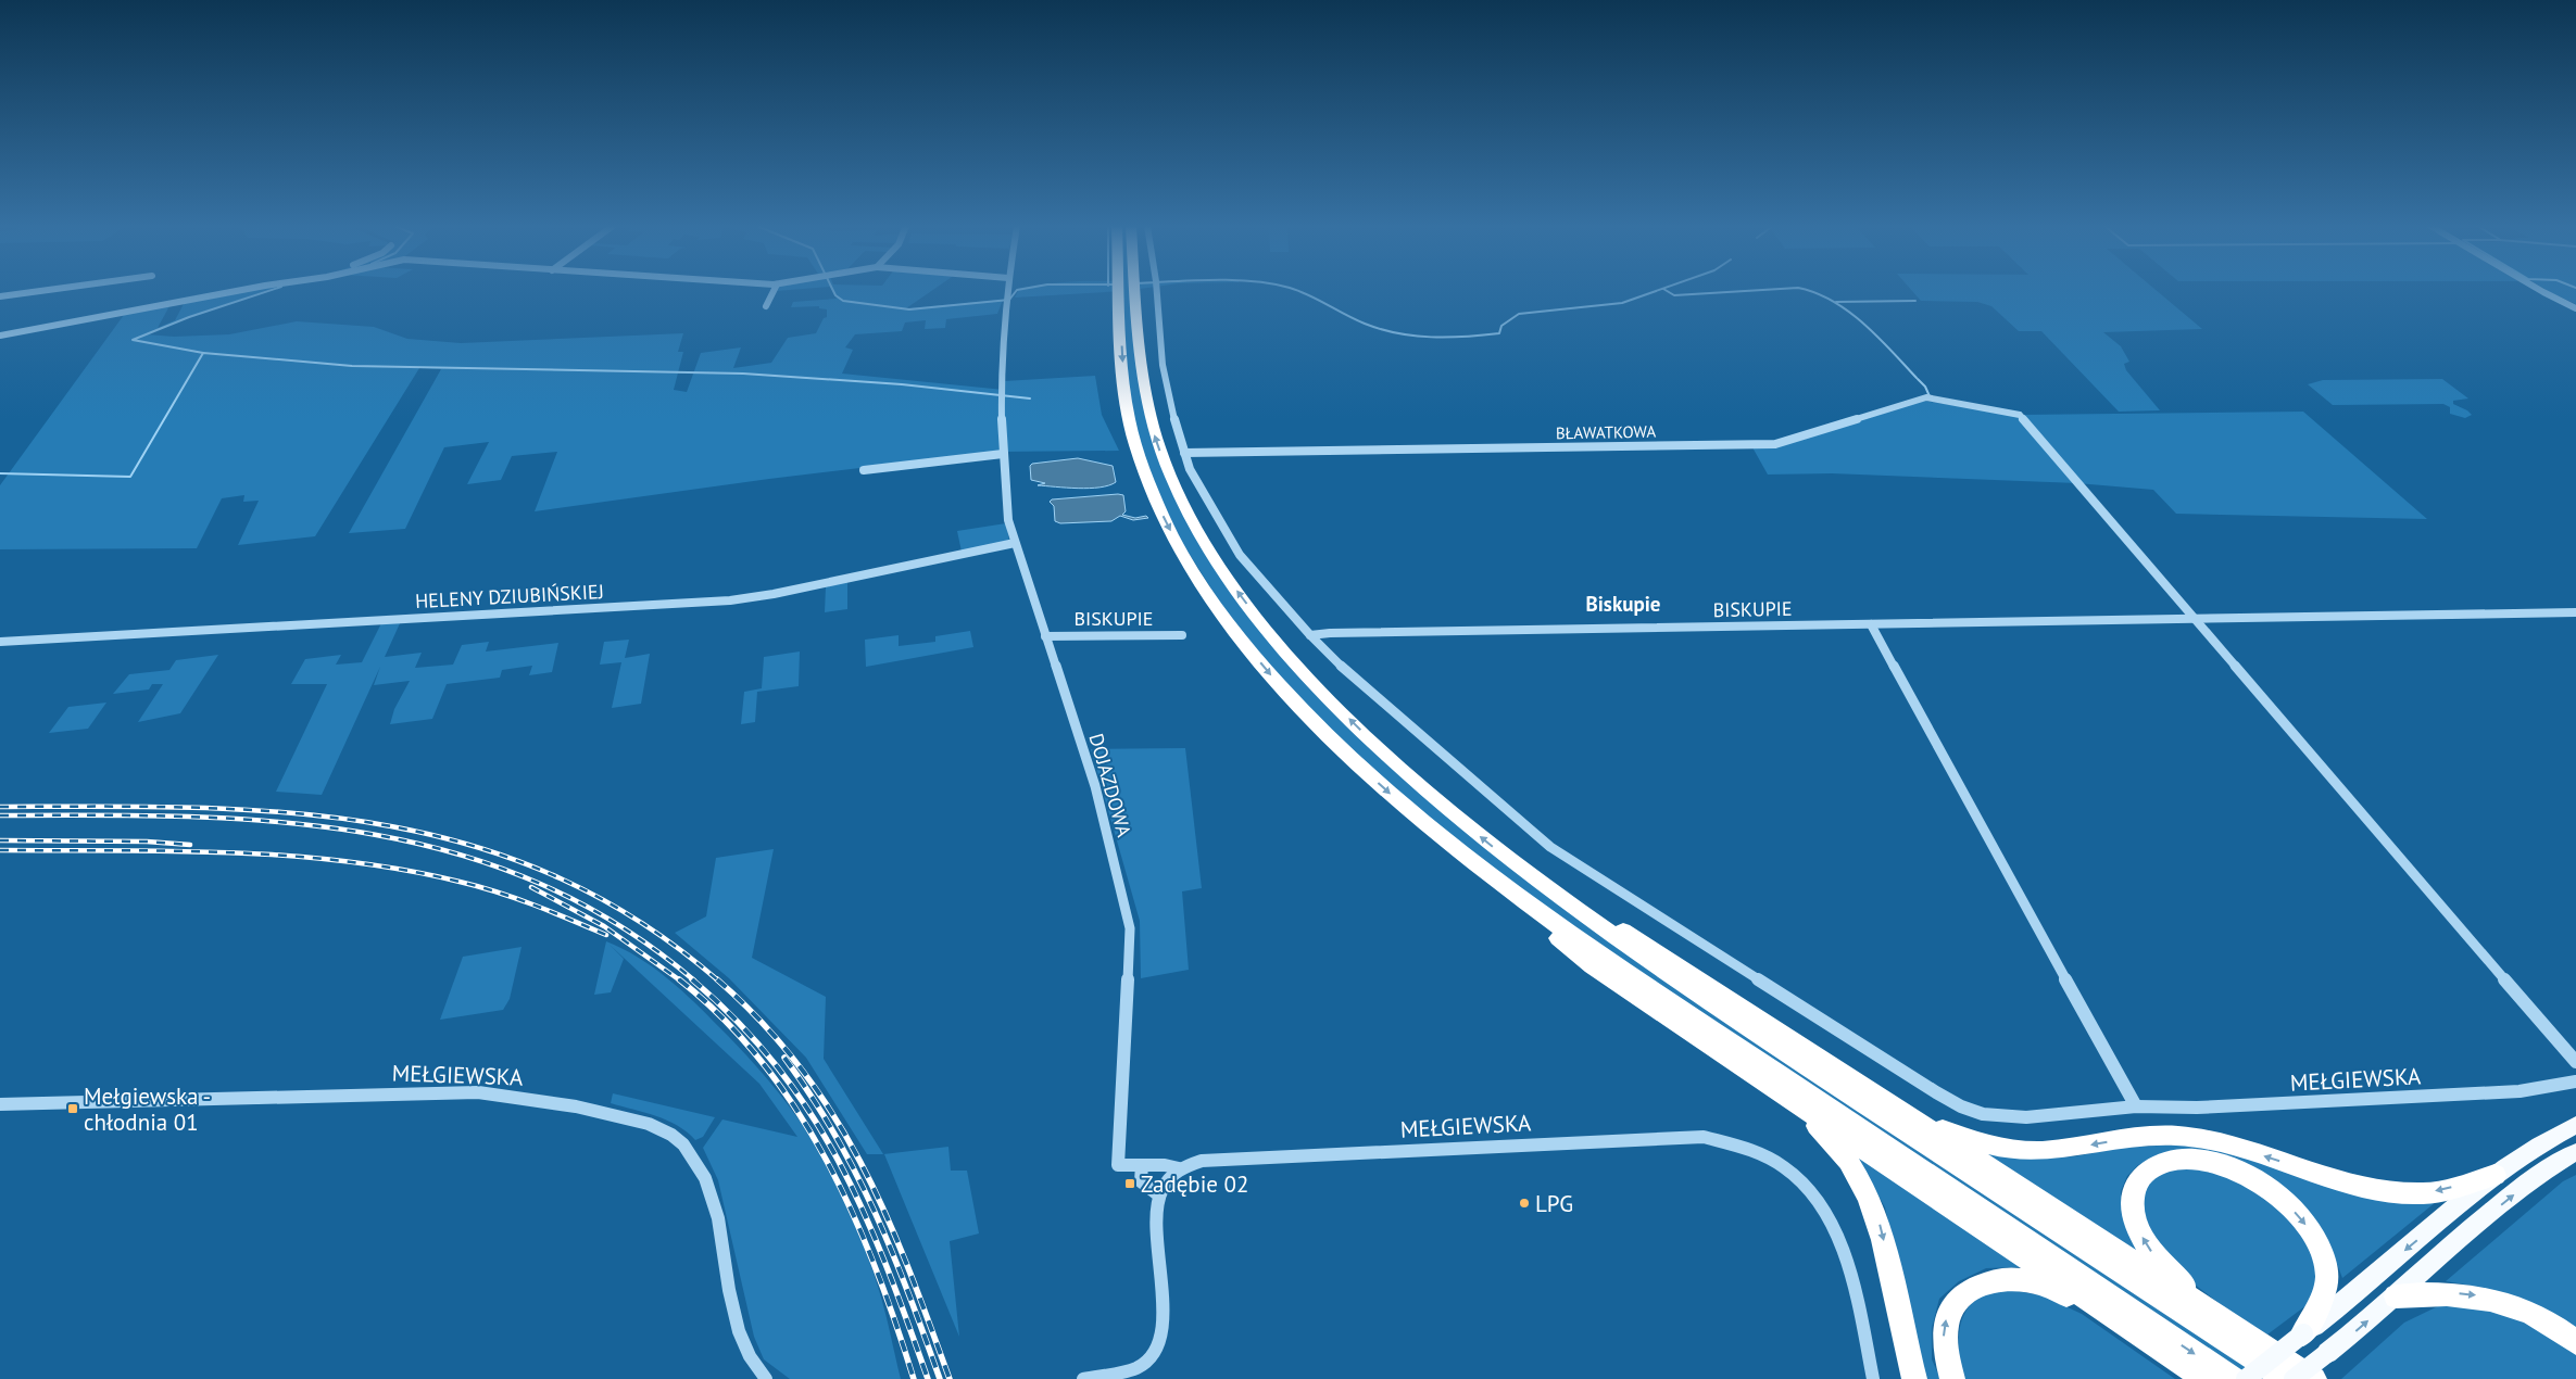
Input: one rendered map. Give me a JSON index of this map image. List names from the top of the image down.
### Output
{
  "streets": {
    "street": [
      "BŁAWATKOWA",
      "HELENY DZIUBIŃSKIEJ",
      "BISKUPIE",
      "DOJAZDOWA",
      "MEŁGIEWSKA"
    ]
  },
  "crossings": [
    ["BŁAWATKOWA", "BISKUPIE"],
    ["BŁAWATKOWA", "MEŁGIEWSKA"],
    ["HELENY DZIUBIŃSKIEJ", "DOJAZDOWA"],
    ["BISKUPIE", "DOJAZDOWA"],
    ["BISKUPIE", "MEŁGIEWSKA"]
  ],
  "districts": ["Biskupie"],
  "places": {
    "transit": ["Mełgiewska - chłodnia 01", "Zadębie 02"],
    "other": ["LPG"]
  }
}
